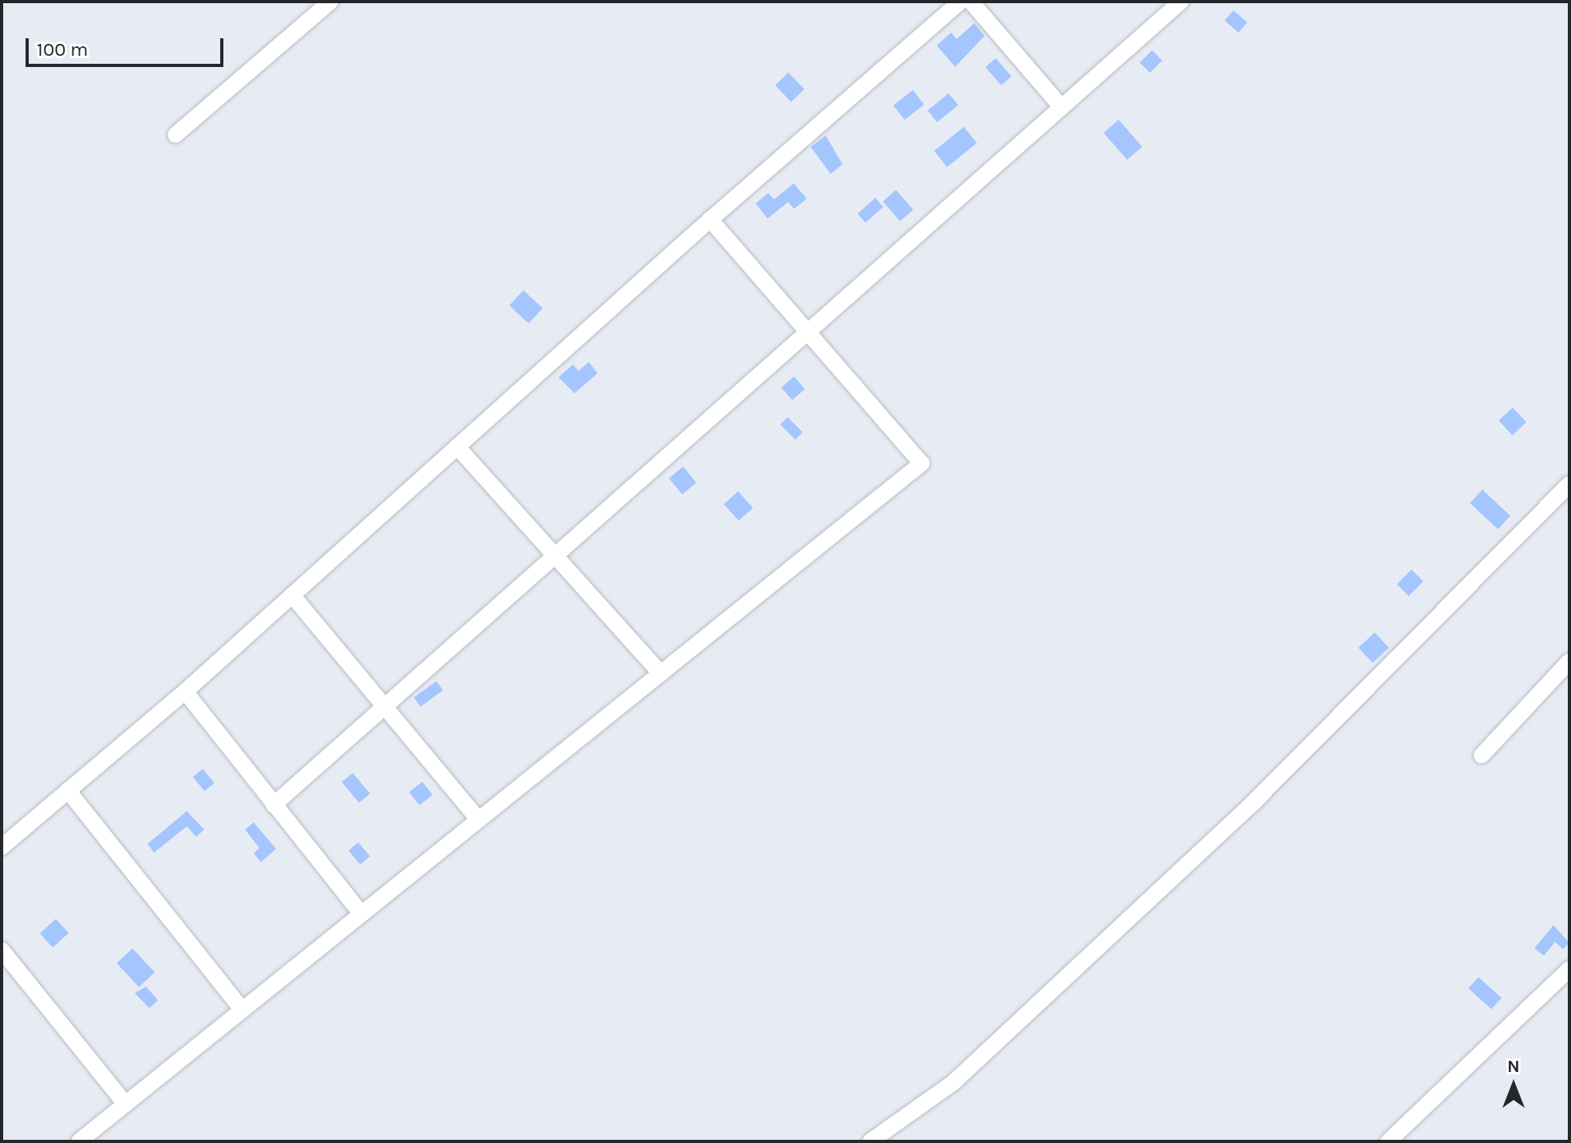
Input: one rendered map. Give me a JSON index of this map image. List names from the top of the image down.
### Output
{
  "scale_bar": "100 m",
  "north": "top"
}
